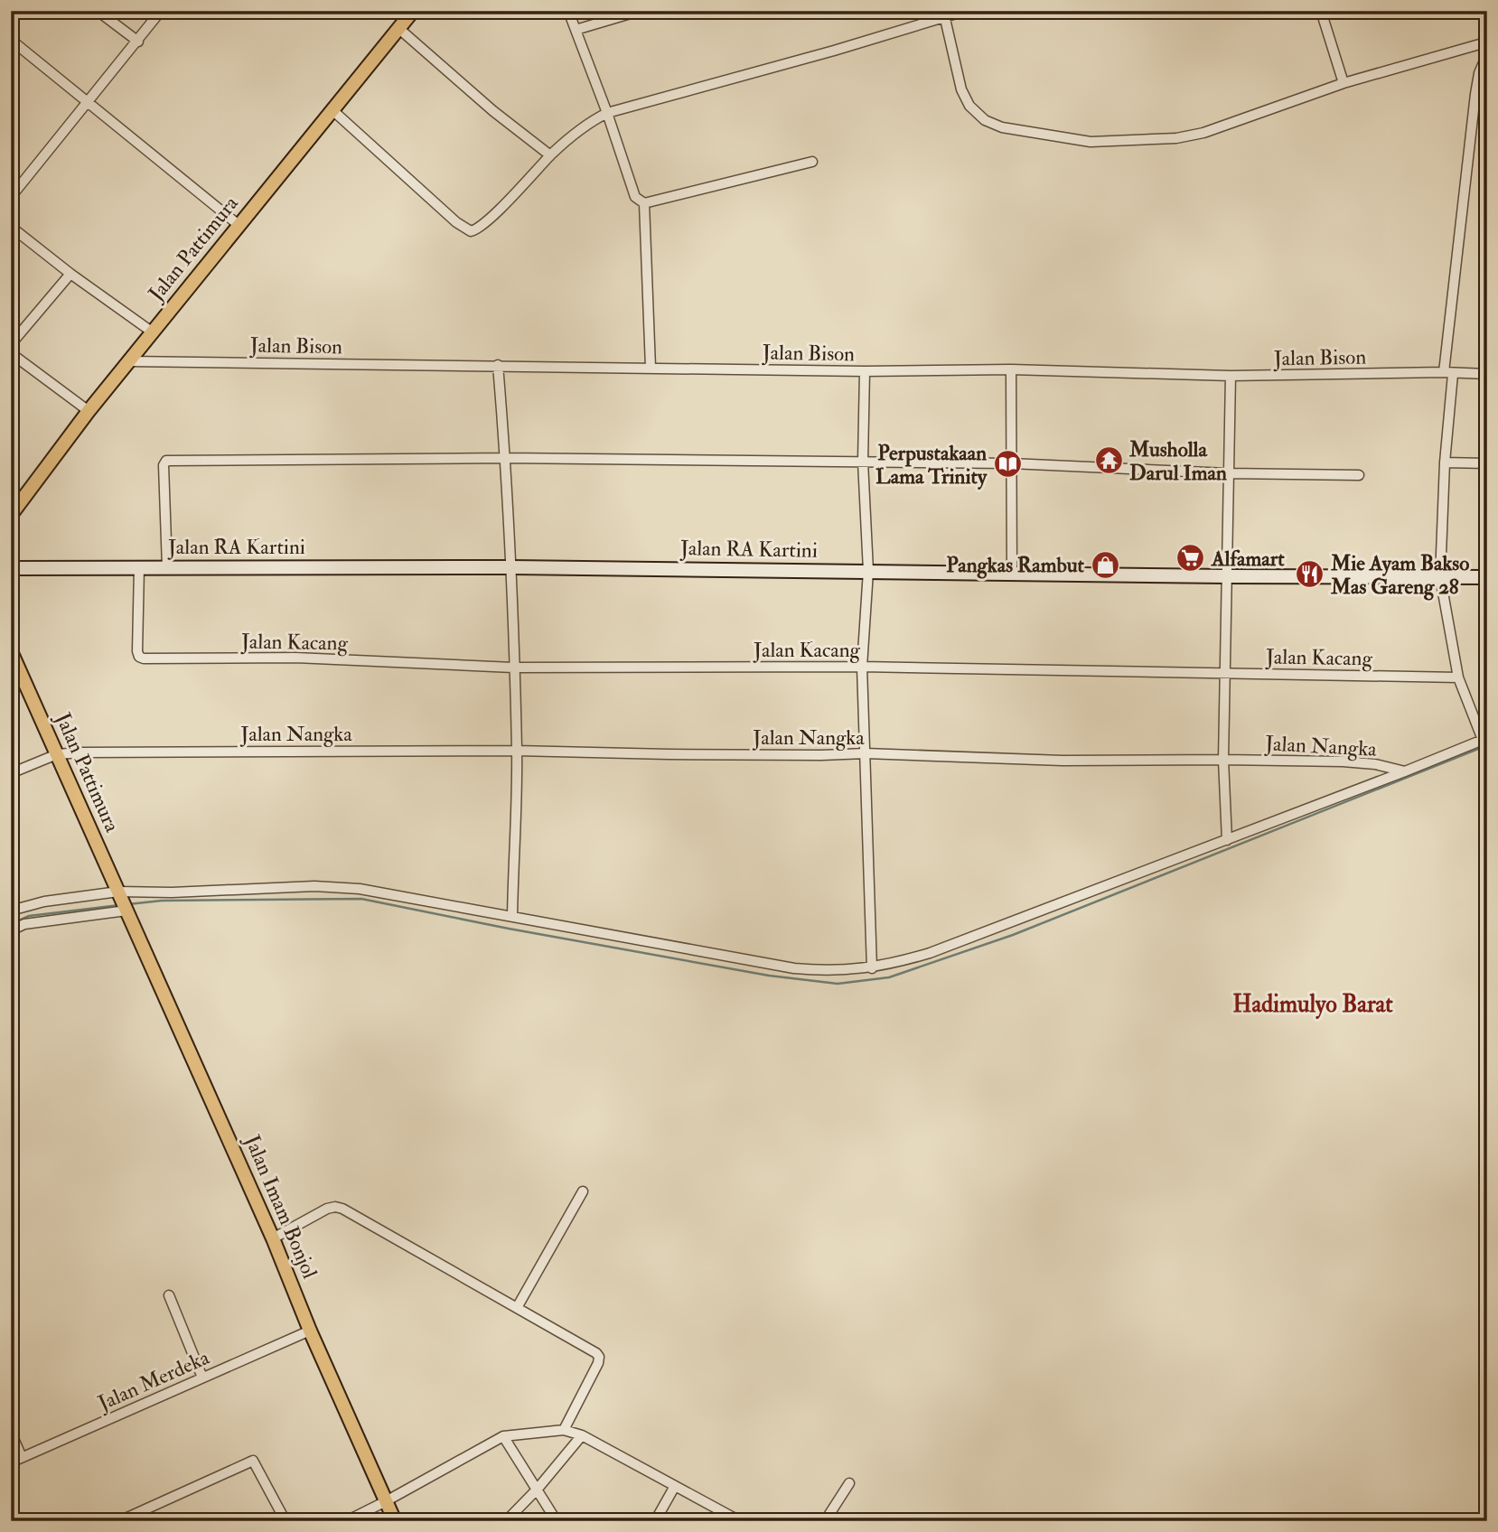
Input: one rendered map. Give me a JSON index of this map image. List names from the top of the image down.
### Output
{
  "streets": {
    "main road": ["Jalan Pattimura", "Jalan RA Kartini", "Jalan Imam Bonjol"],
    "street": [
      "Jalan Bison",
      "Jalan Kacang",
      "Jalan Nangka",
      "Jalan Merdeka"
    ]
  },
  "crossings": [
    ["Jalan Pattimura", "Jalan Bison"],
    ["Jalan Pattimura", "Jalan Nangka"],
    ["Jalan Pattimura", "Jalan Imam Bonjol"],
    ["Jalan RA Kartini", "Jalan Kacang"],
    ["Jalan Imam Bonjol", "Jalan Merdeka"]
  ],
  "districts": ["Hadimulyo Barat"],
  "places": {
    "temple": ["Musholla Darul Iman"],
    "library": ["Perpustakaan Lama Trinity"],
    "supermarket": ["Alfamart"],
    "shop": ["Pangkas Rambut"],
    "restaurant": ["Mie Ayam Bakso Mas Gareng 28"]
  }
}
